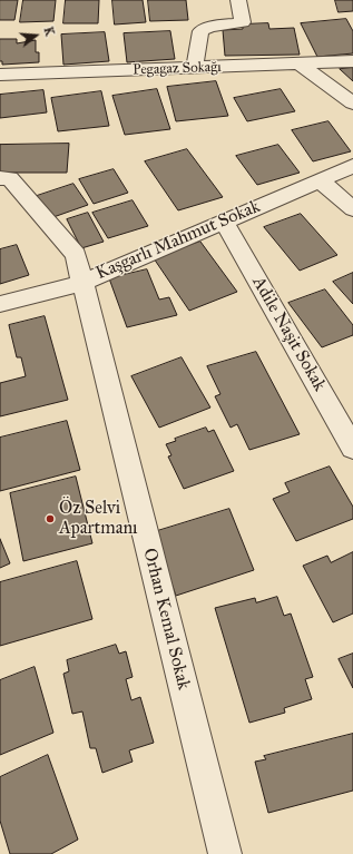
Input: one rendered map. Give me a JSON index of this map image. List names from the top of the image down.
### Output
{
  "streets": {
    "street": [
      "Pegagaz Sokağı",
      "Kaşgarlı Mahmut Sokak",
      "Adile Naşit Sokak",
      "Orhan Kemal Sokak"
    ]
  },
  "crossings": [
    ["Kaşgarlı Mahmut Sokak", "Adile Naşit Sokak"],
    ["Kaşgarlı Mahmut Sokak", "Orhan Kemal Sokak"]
  ],
  "places": ["Öz Selvi Apartmanı"],
  "north": "right"
}
